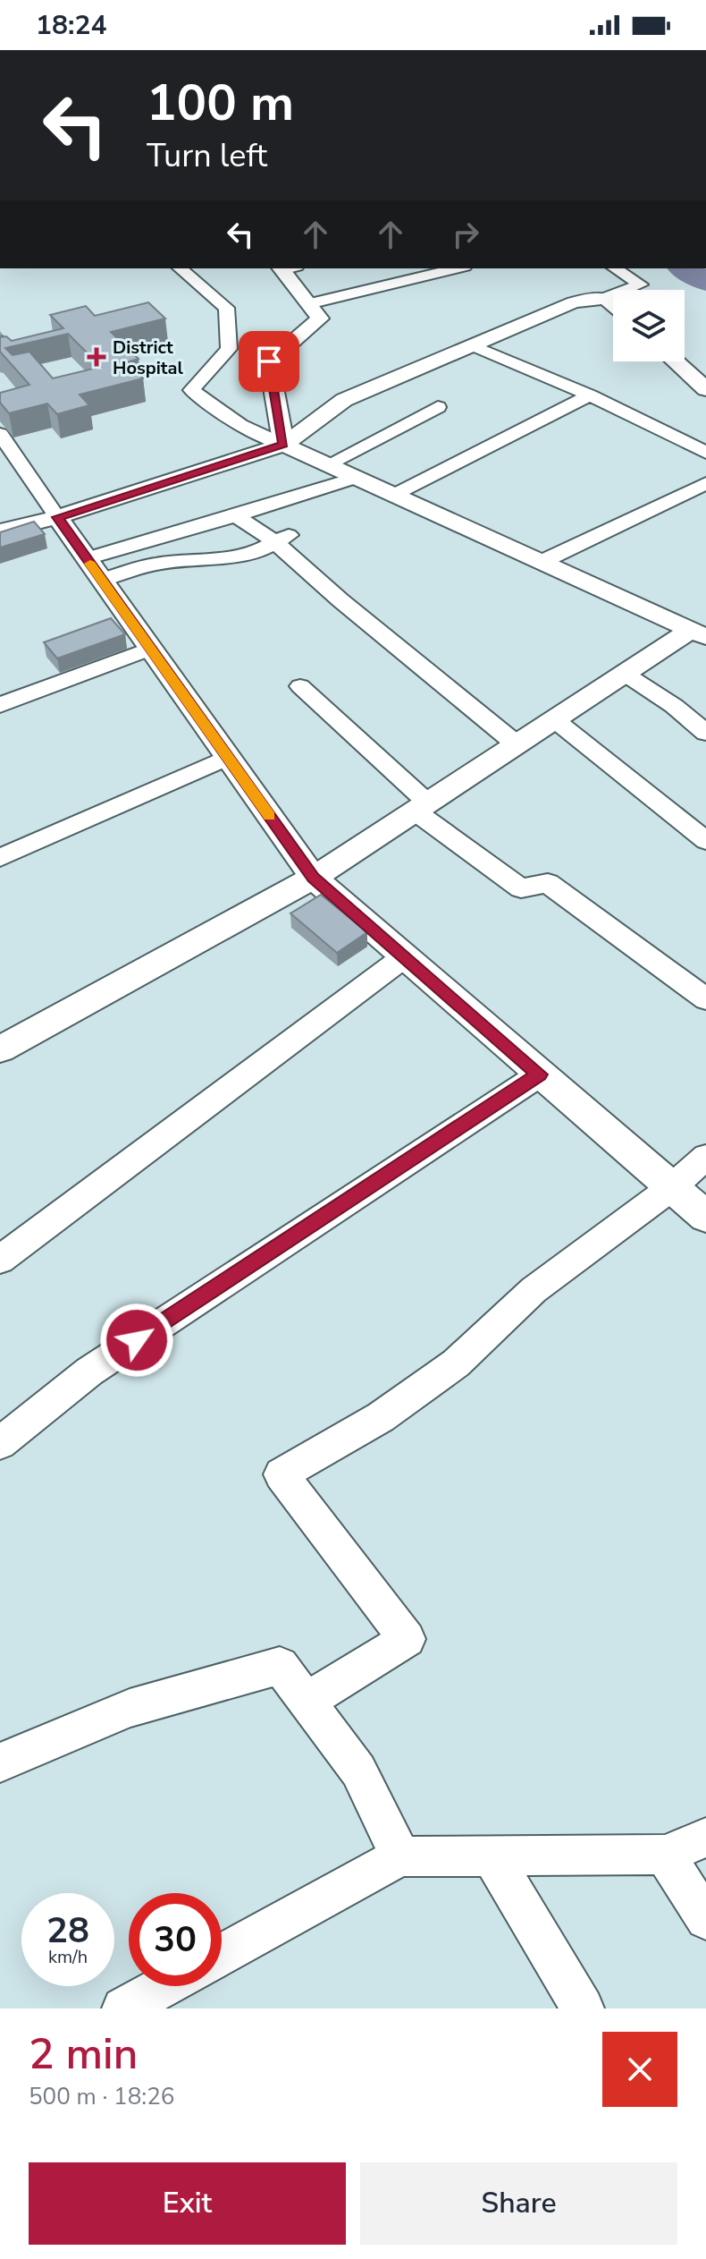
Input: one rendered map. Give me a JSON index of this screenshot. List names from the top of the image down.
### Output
{
  "places": {
    "health": ["District Hospital"]
  },
  "page": {
    "status": "18:24",
    "turn": ["100 m", "Turn left"],
    "speed": "28 km/h",
    "limit": "30",
    "heading": ["2 min", "500 m · 18:26"],
    "buttons": ["Exit", "Share"]
  }
}
